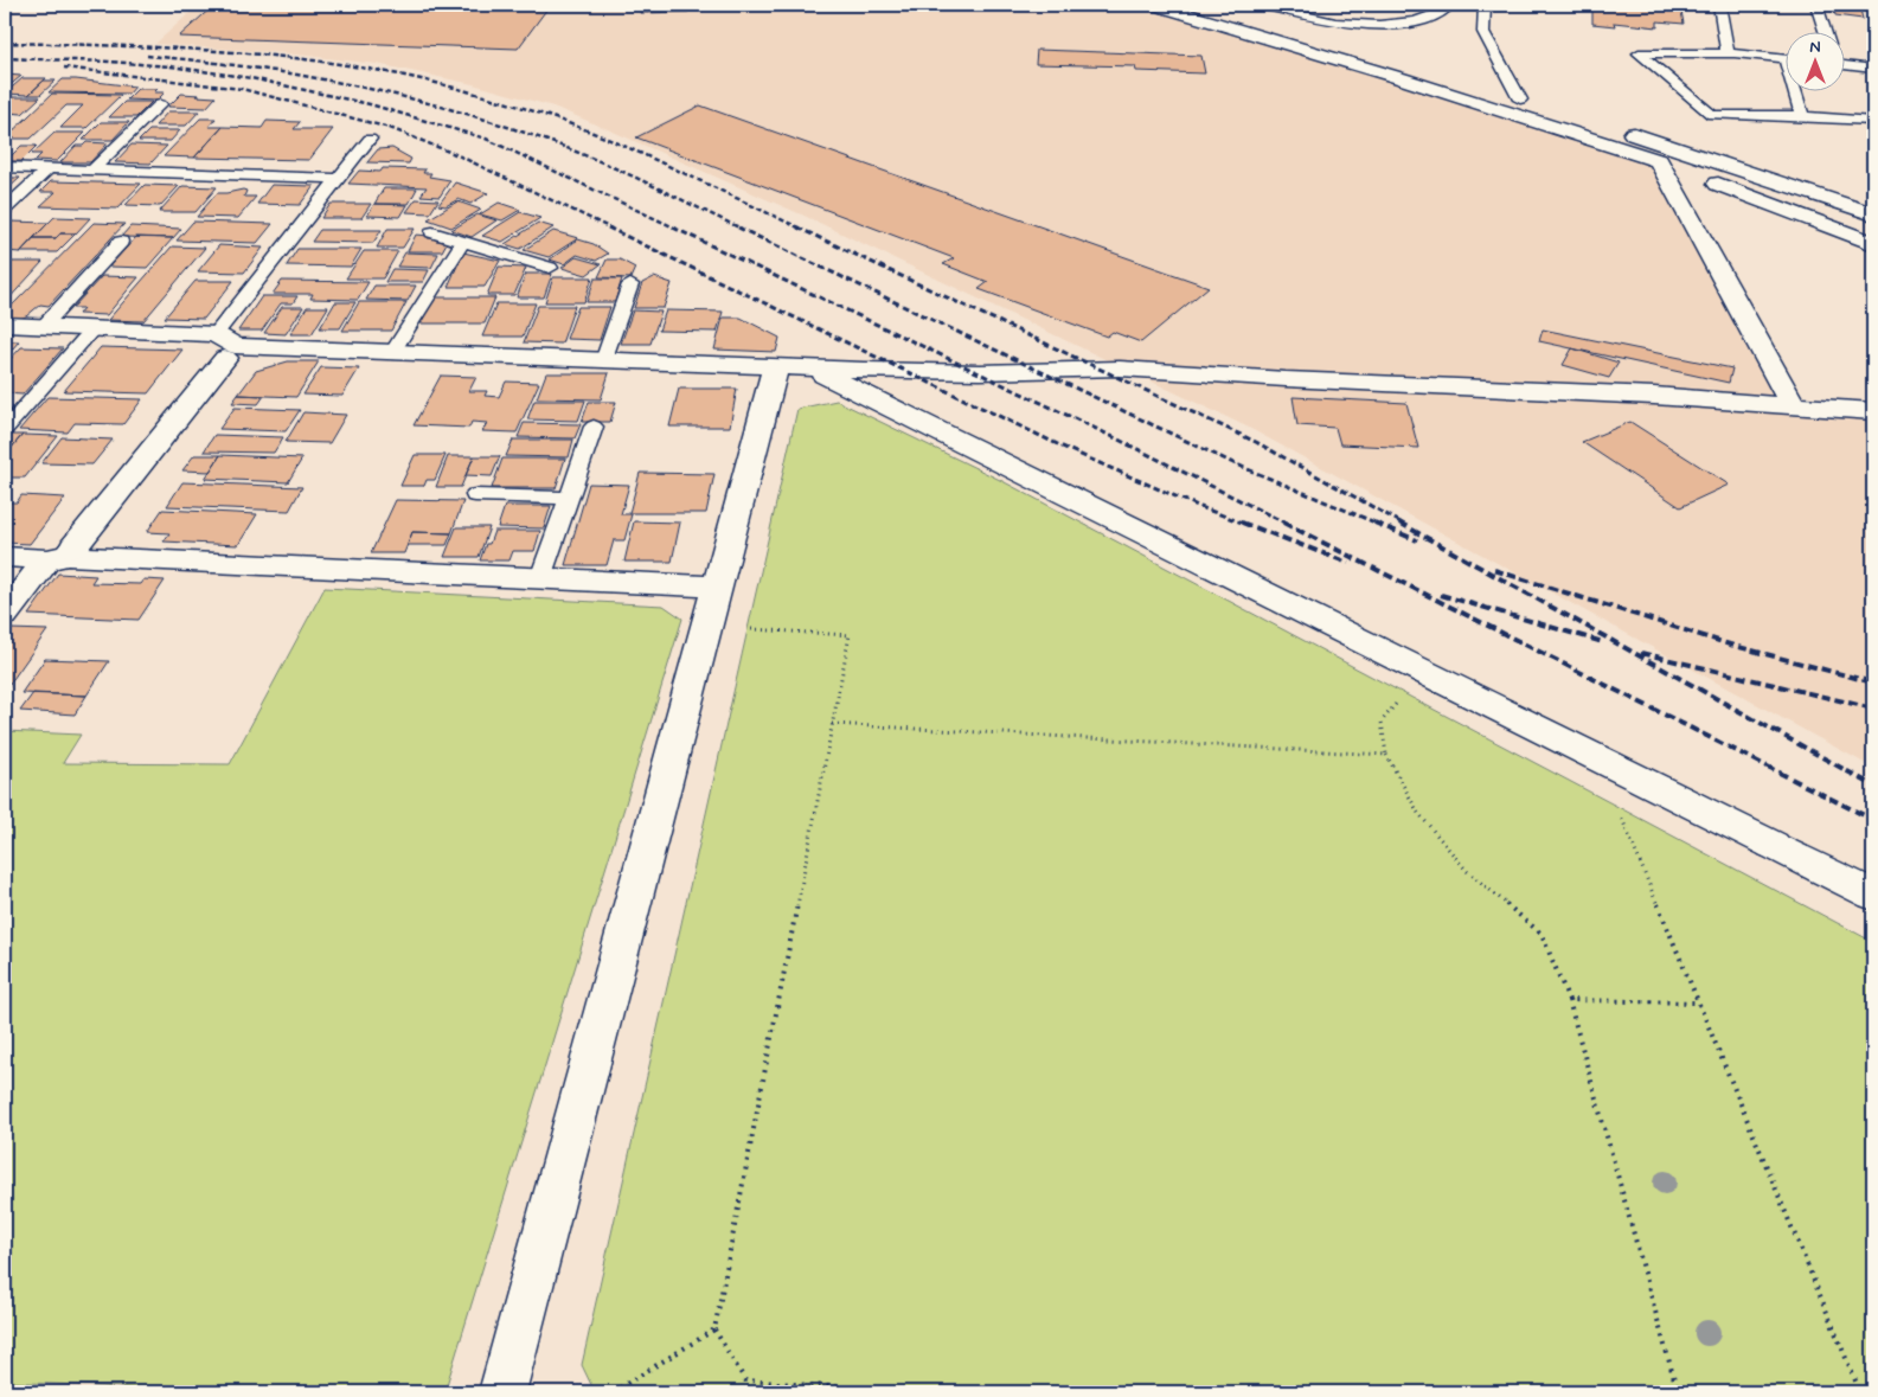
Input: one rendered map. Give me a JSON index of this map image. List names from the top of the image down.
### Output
{
  "north": "top"
}
